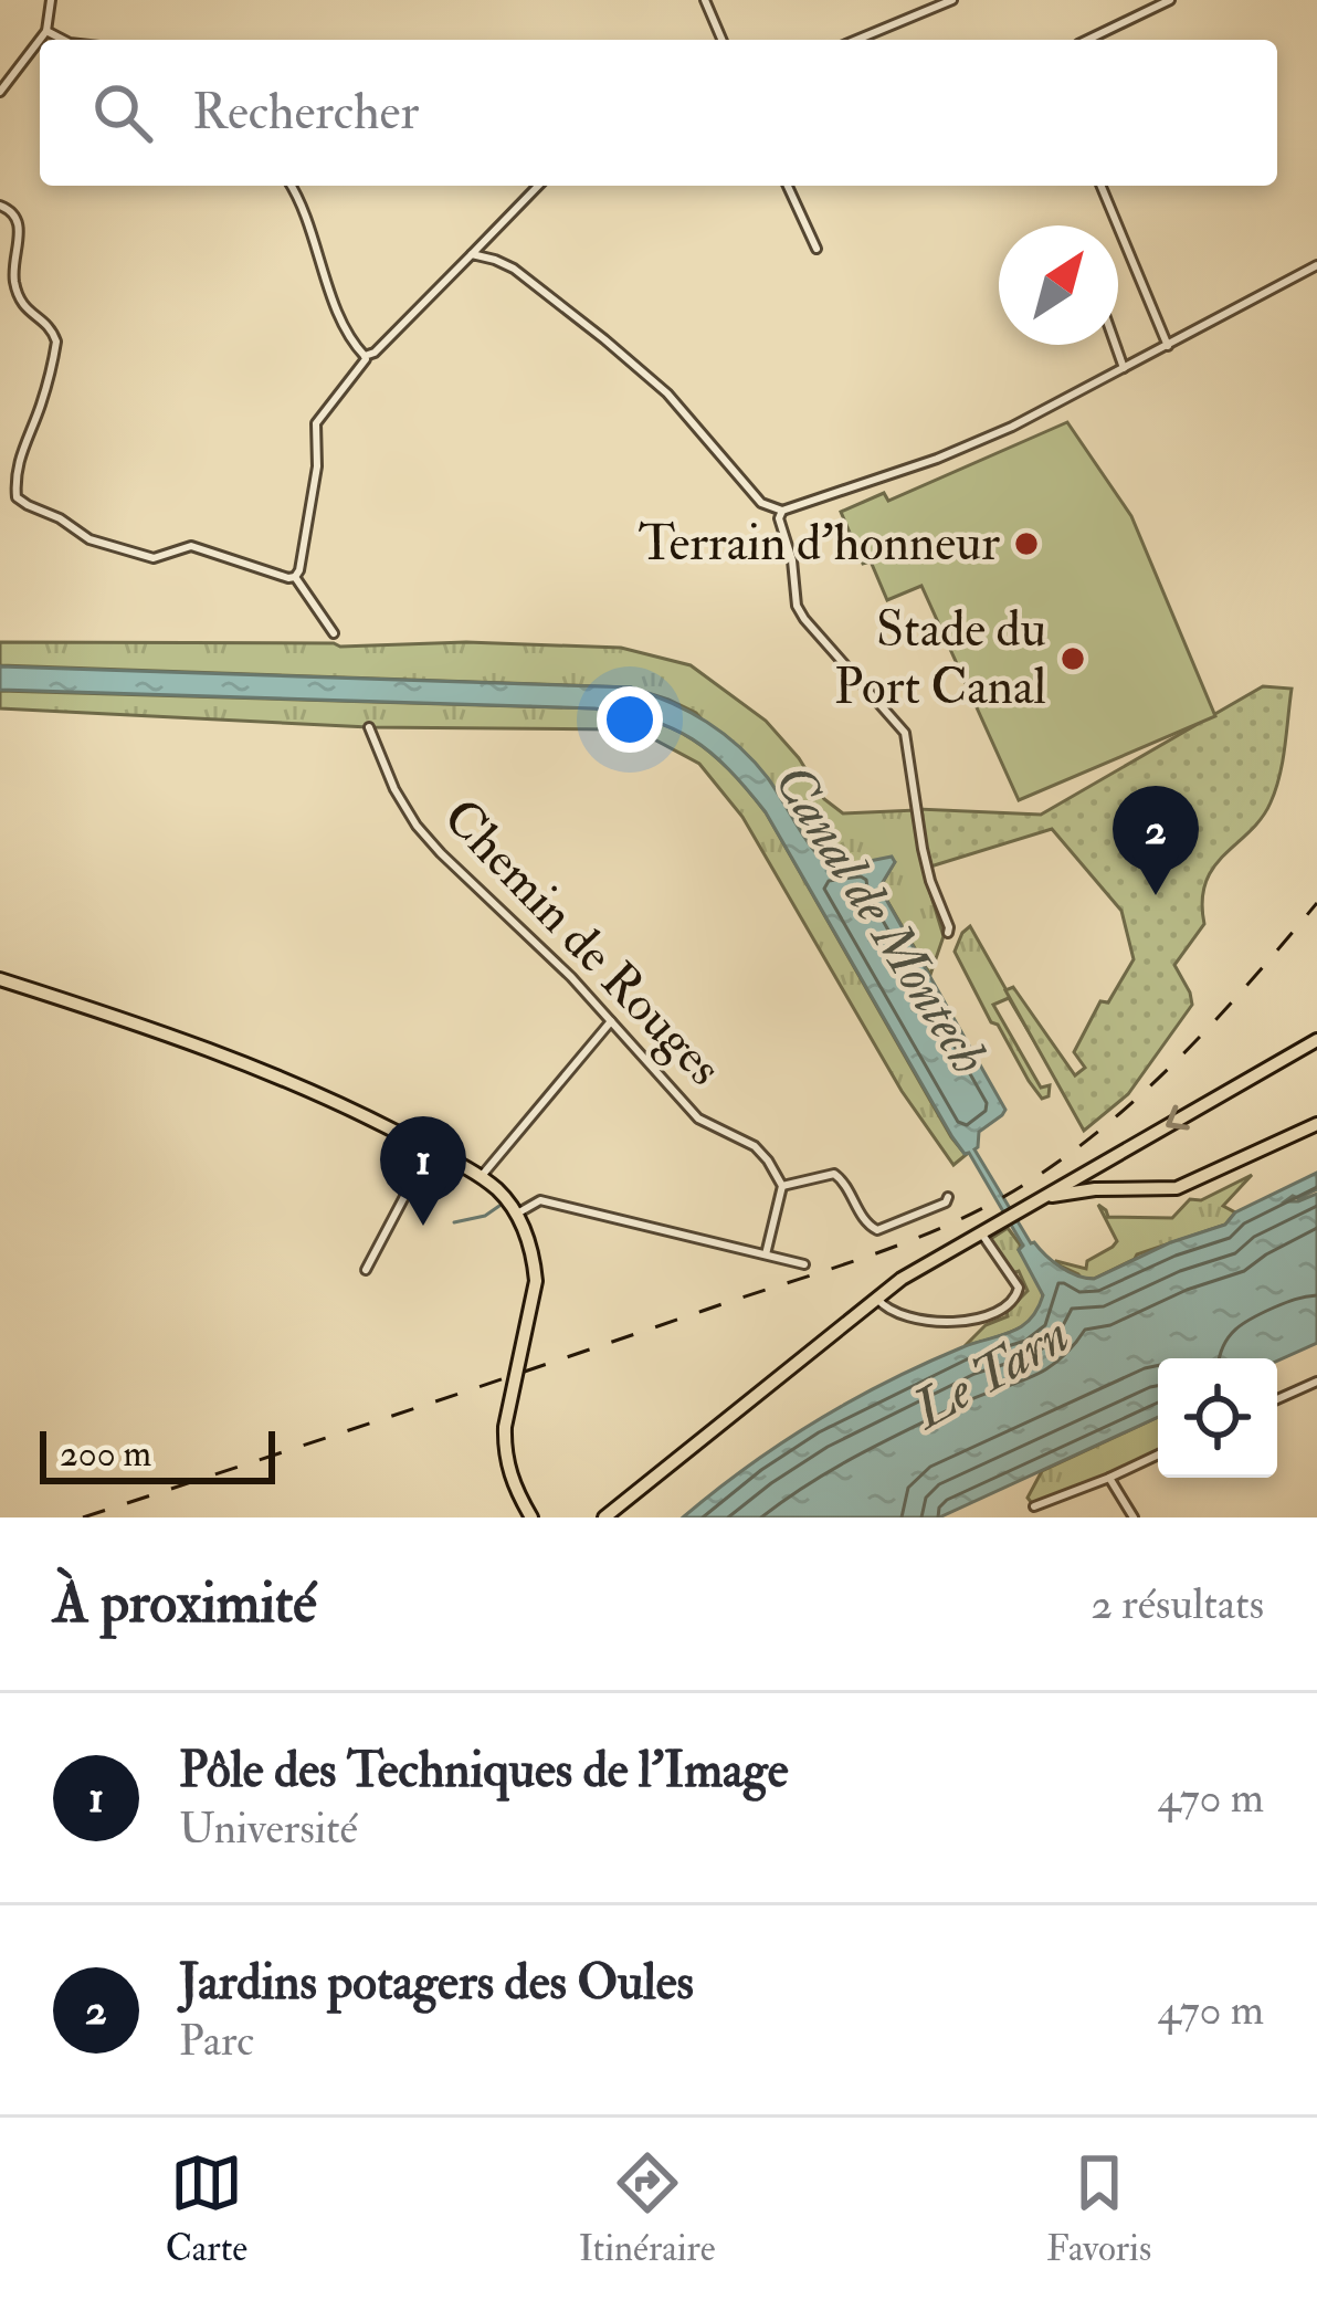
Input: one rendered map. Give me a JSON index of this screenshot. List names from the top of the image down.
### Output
{
  "streets": {
    "street": ["Chemin de Rouges"]
  },
  "water": ["Canal de Montech", "Le Tarn"],
  "places": ["Terrain d'honneur", "Stade du Port Canal"],
  "scale_bar": "200 m",
  "north": "top right",
  "page": {
    "search": "Rechercher",
    "pins": ["2", "1"],
    "scale": "200 m",
    "heading": ["À proximité", "2 résultats"],
    "list": [
      {
        "mark": "1",
        "name": "Pôle des Techniques de l'Image",
        "note": "Université",
        "value": "470 m"
      },
      {
        "mark": "2",
        "name": "Jardins potagers des Oules",
        "note": "Parc",
        "value": "470 m"
      }
    ],
    "nav": ["Carte", "Itinéraire", "Favoris"]
  }
}
